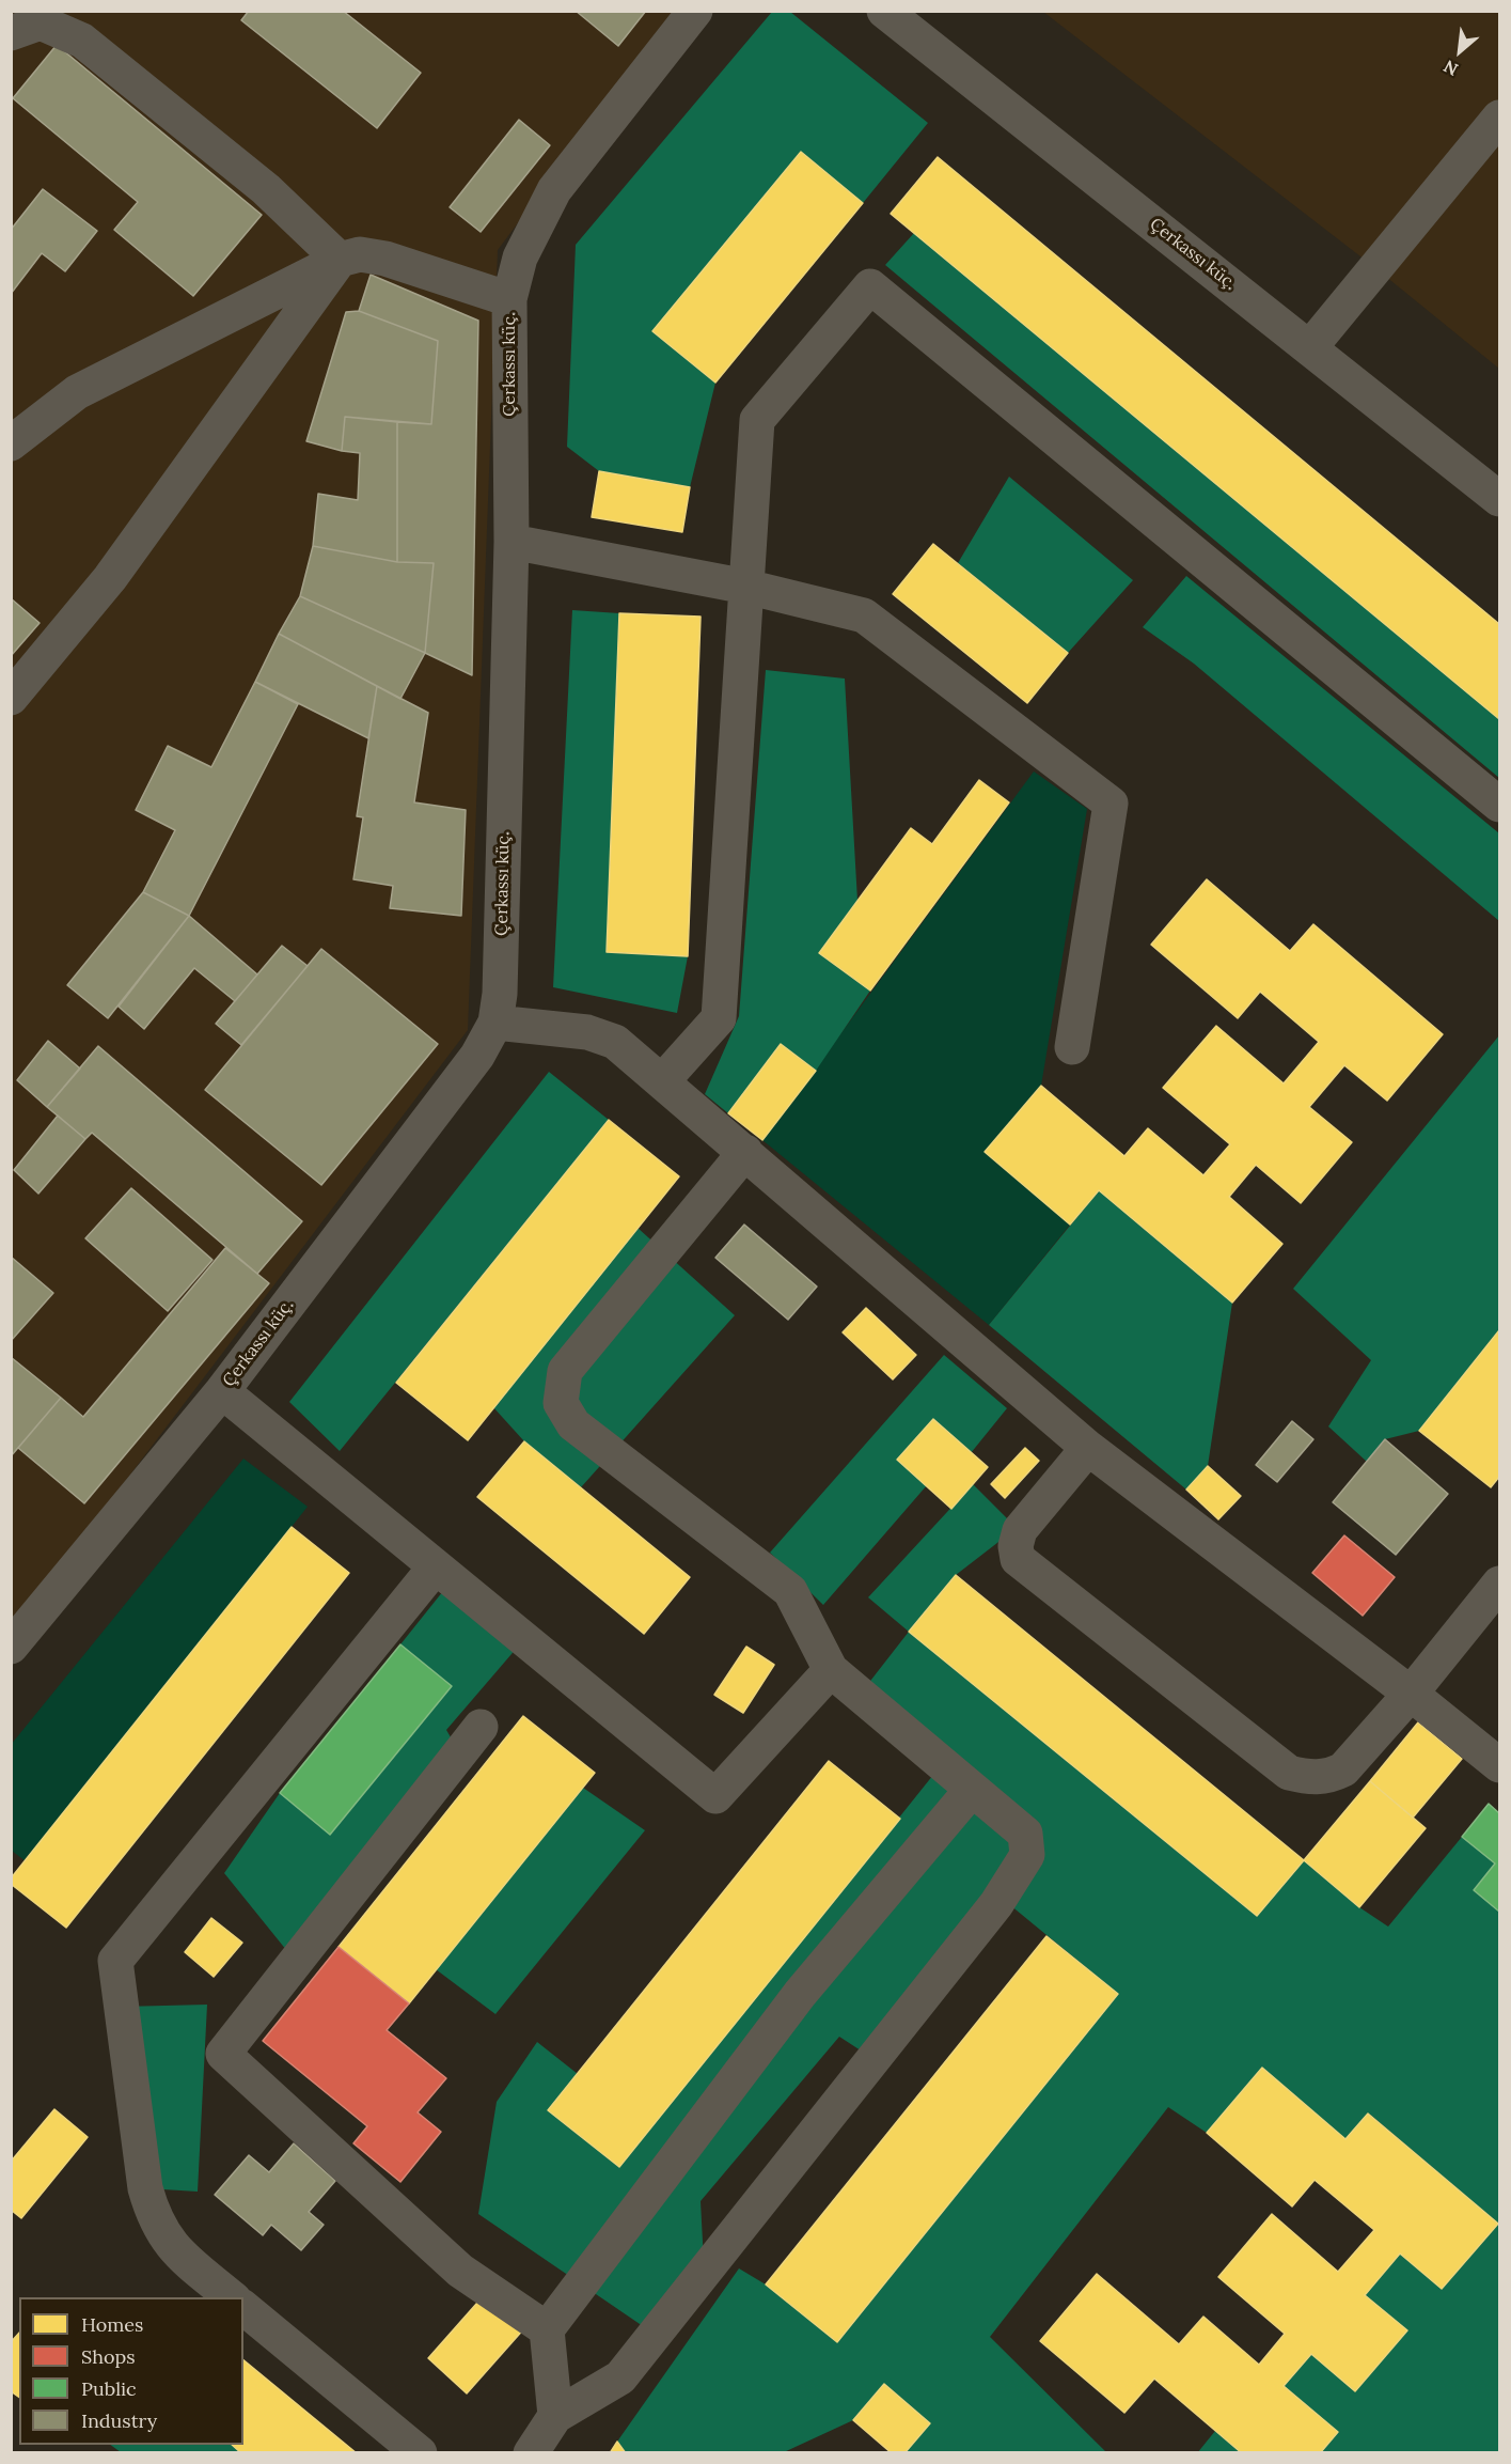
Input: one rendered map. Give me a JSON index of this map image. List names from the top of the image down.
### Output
{
  "streets": {
    "street": ["Çerkassı küç."]
  },
  "legend": [
    "Homes",
    "Shops",
    "Public",
    "Industry"
  ],
  "north": "bottom left"
}
